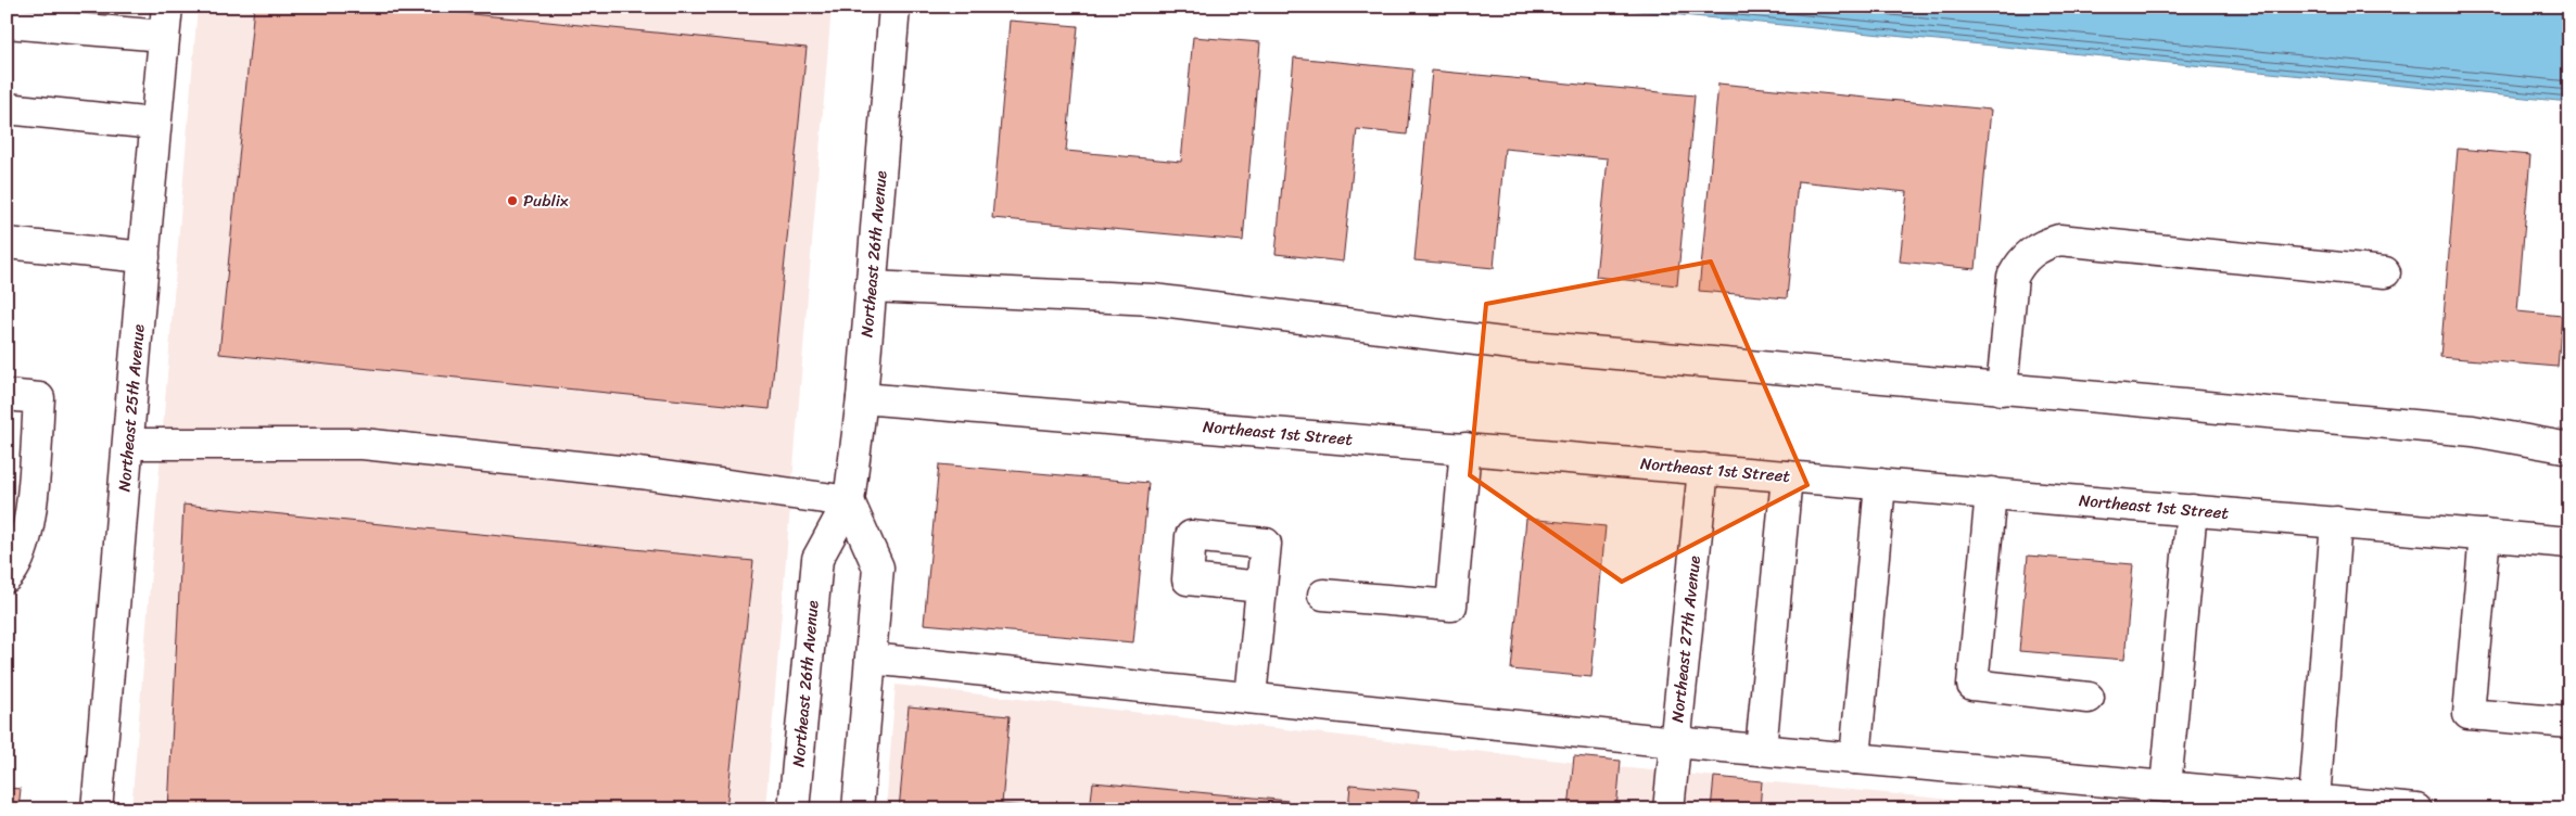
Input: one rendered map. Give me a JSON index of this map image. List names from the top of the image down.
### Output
{
  "streets": {
    "street": [
      "Northeast 26th Avenue",
      "Northeast 25th Avenue",
      "Northeast 1st Street",
      "Northeast 27th Avenue"
    ]
  },
  "crossings": [
    ["Northeast 26th Avenue", "Northeast 1st Street"],
    ["Northeast 1st Street", "Northeast 27th Avenue"]
  ],
  "places": ["Publix"]
}
